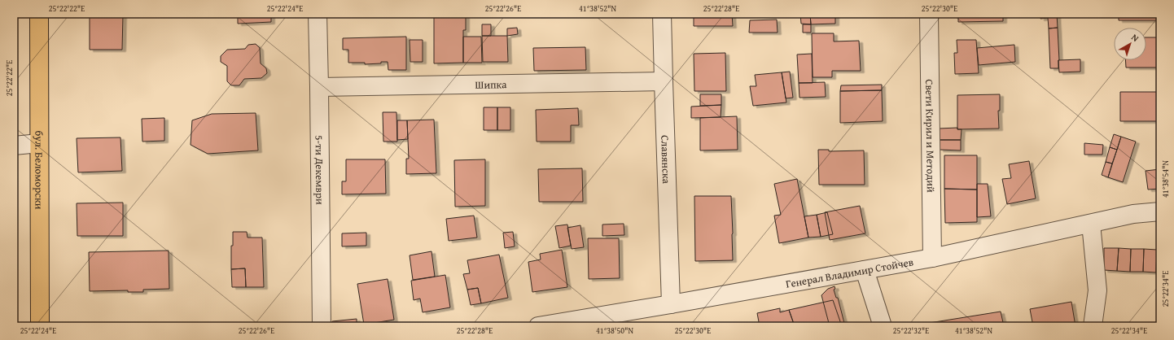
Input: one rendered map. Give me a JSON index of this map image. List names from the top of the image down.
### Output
{
  "streets": {
    "main road": ["бул. Беломорски"],
    "street": [
      "Шипка",
      "Свети Кирил и Методий",
      "Славянска",
      "5-ти Декември",
      "Генерал Владимир Стойчев"
    ]
  },
  "crossings": [
    ["Шипка", "Славянска"],
    ["Шипка", "5-ти Декември"],
    ["Свети Кирил и Методий", "Генерал Владимир Стойчев"],
    ["Славянска", "Генерал Владимир Стойчев"]
  ],
  "north": "top right",
  "coordinates": [
    "25°22'22\"E",
    "25°22'24\"E",
    "25°22'26\"E",
    "41°38'52\"N",
    "25°22'28\"E",
    "25°22'30\"E",
    "41°38'54\"N",
    "25°22'34\"E",
    "41°38'50\"N",
    "25°22'32\"E"
  ]
}
